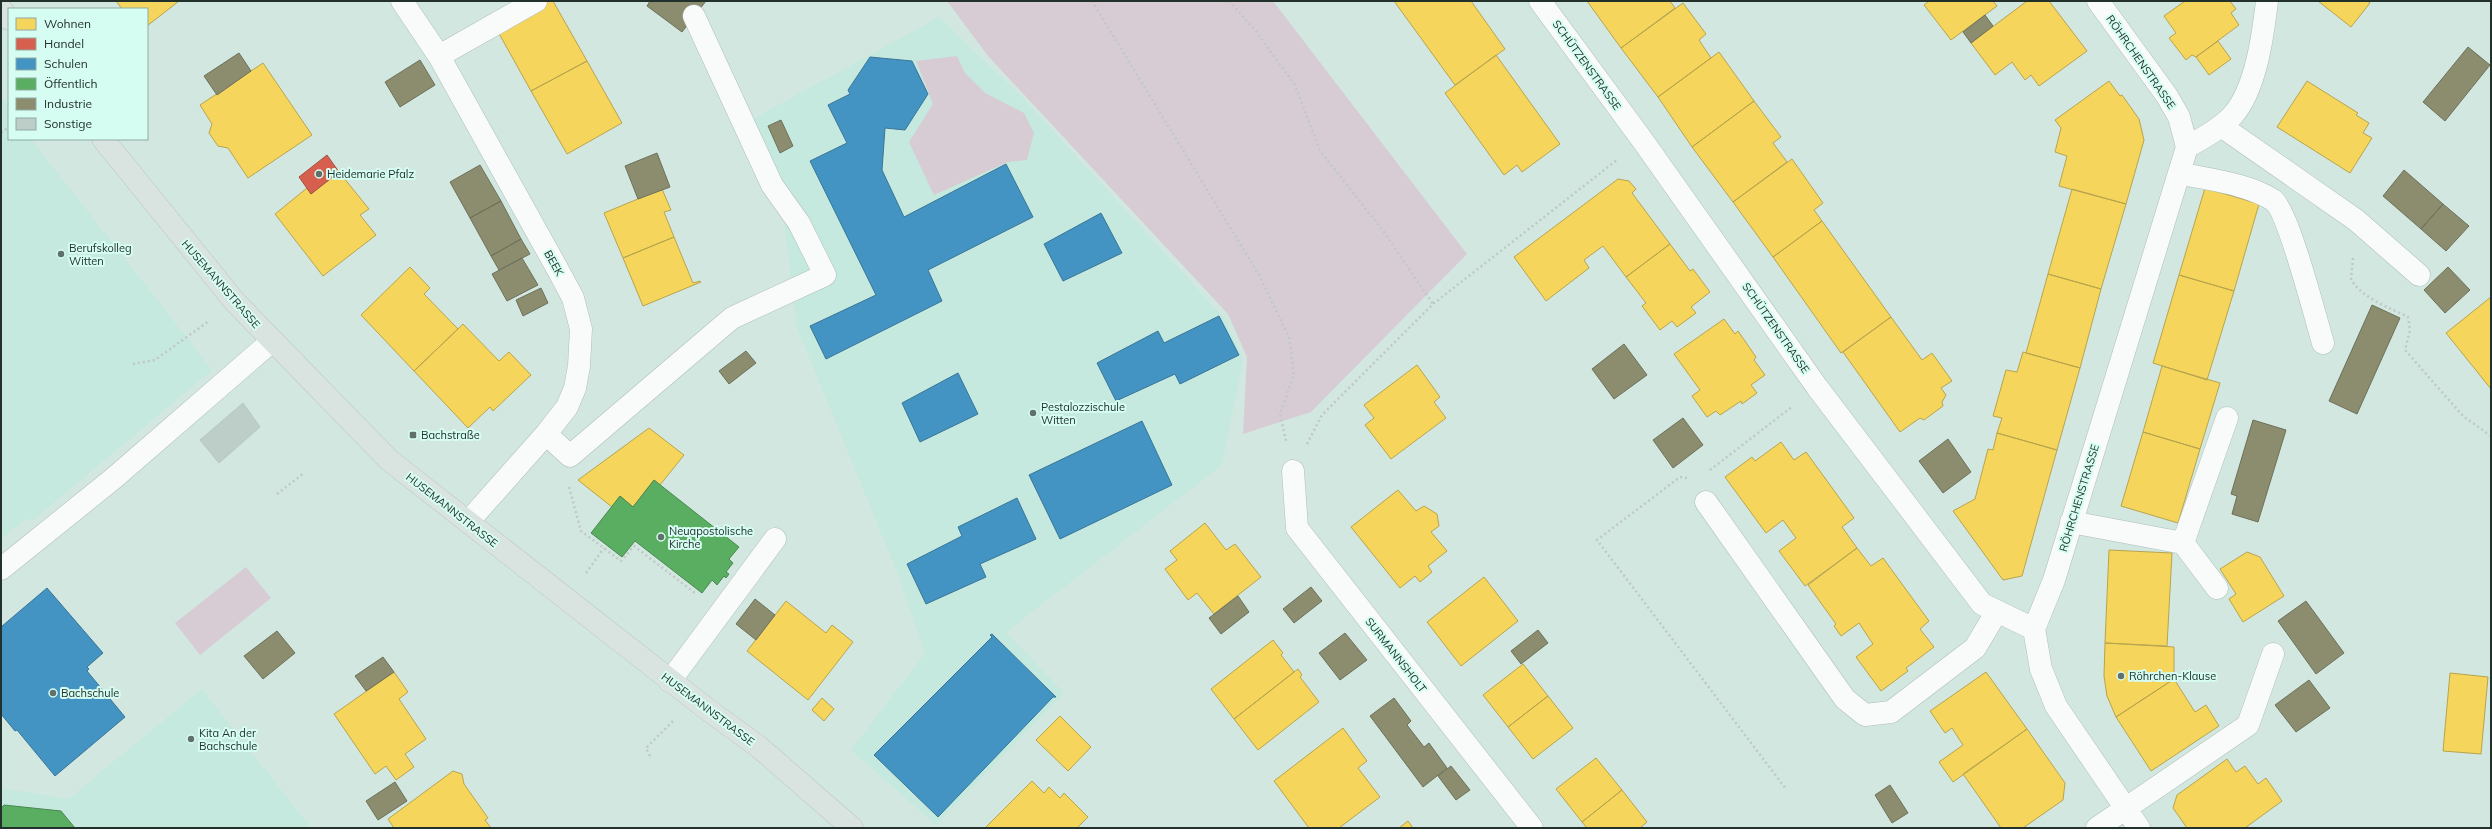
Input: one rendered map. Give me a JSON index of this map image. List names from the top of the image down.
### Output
{
  "streets": {
    "main road": ["HUSEMANNSTRASSE"],
    "street": [
      "RÖHRCHENSTRASSE",
      "SCHÜTZENSTRASSE",
      "BEEK",
      "SURMANNSHOLT"
    ]
  },
  "crossings": [
    ["RÖHRCHENSTRASSE", "SCHÜTZENSTRASSE"],
    ["BEEK", "HUSEMANNSTRASSE"]
  ],
  "places": {
    "other": [
      "Heidemarie Pfalz",
      "Berufskolleg Witten",
      "Pestalozzischule Witten",
      "Neuapostolische Kirche",
      "Röhrchen-Klause",
      "Bachschule",
      "Kita An der Bachschule"
    ],
    "transit": ["Bachstraße"]
  },
  "legend": [
    "Wohnen",
    "Handel",
    "Schulen",
    "Öffentlich",
    "Industrie",
    "Sonstige"
  ]
}
